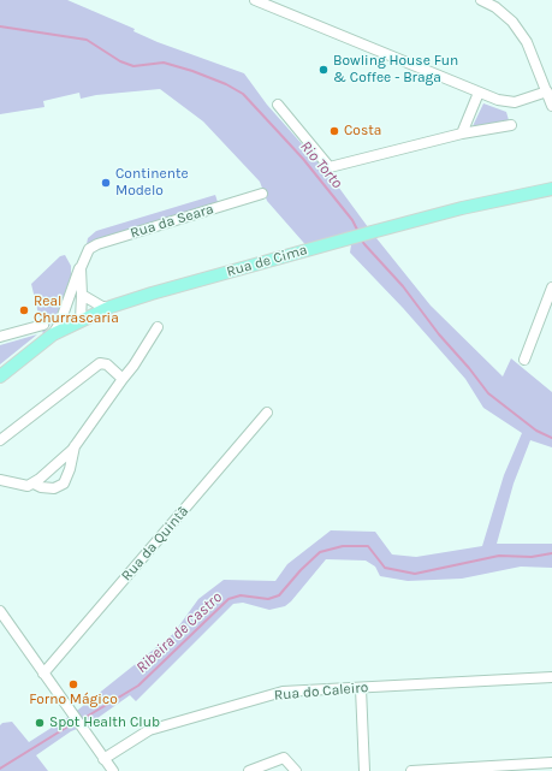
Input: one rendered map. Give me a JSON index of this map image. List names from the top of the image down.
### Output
{
  "streets": {
    "main road": ["Rua de Cima"],
    "street": ["Rua da Seara", "Rua da Quintã", "Rua do Caleiro"]
  },
  "water": ["Rio Torto", "Ribeira de Castro"],
  "places": [
    "Bowling House Fun & Coffee - Braga",
    "Costa",
    "Continente Modelo",
    "Real Churrascaria",
    "Forno Mágico",
    "Spot Health Club"
  ]
}
